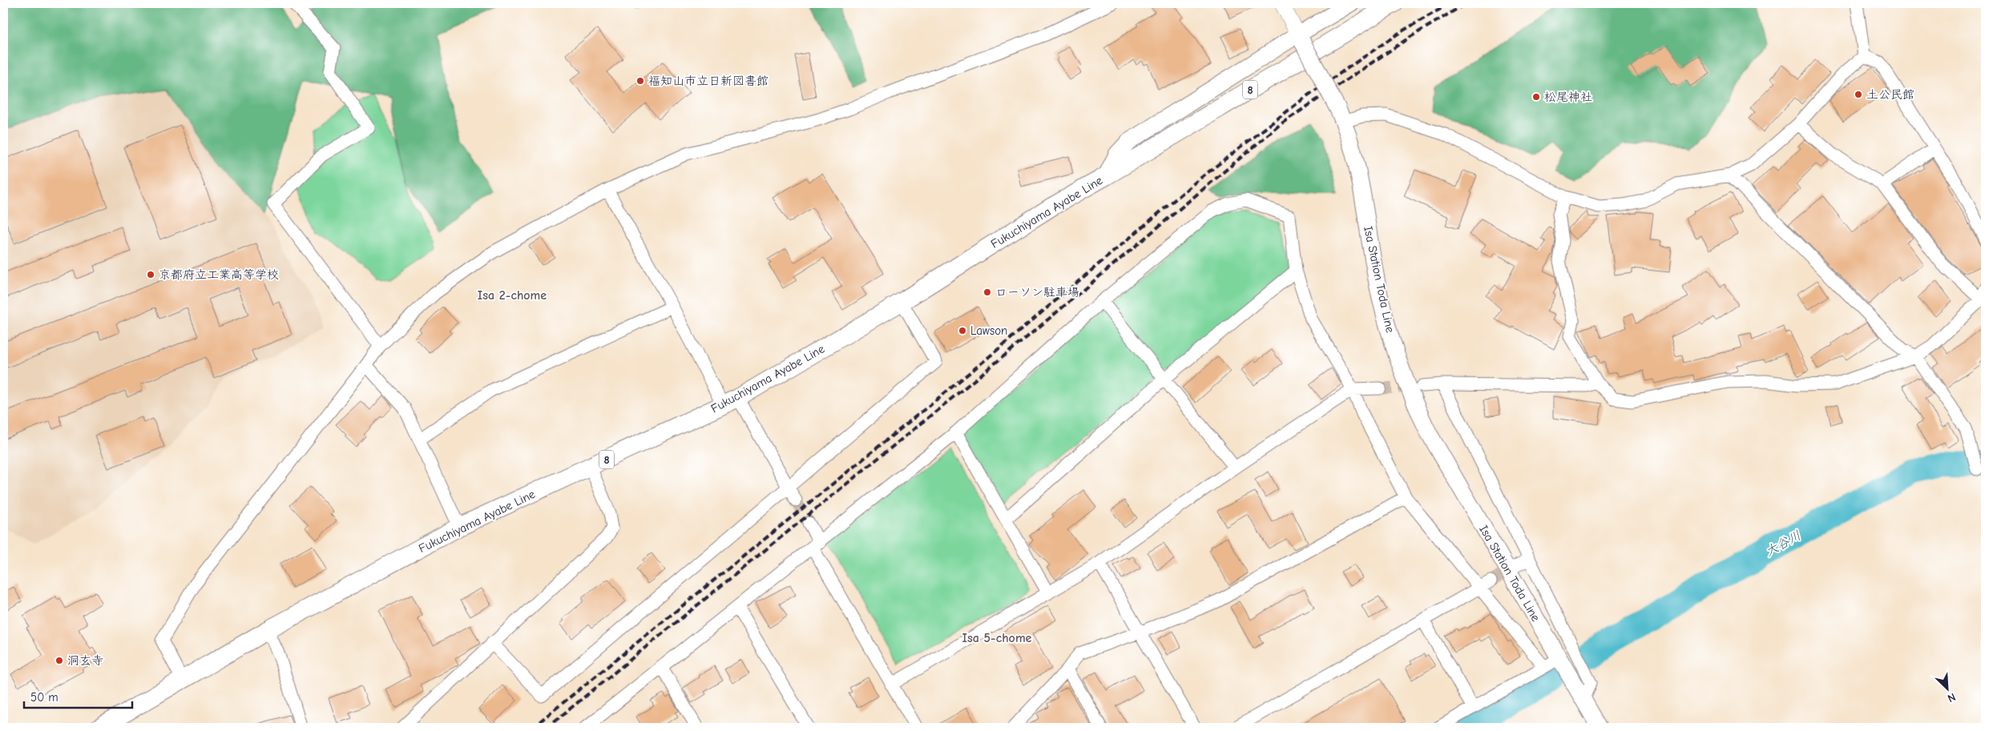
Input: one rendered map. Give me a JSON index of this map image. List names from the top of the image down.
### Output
{
  "streets": {
    "main road": ["8", "Fukuchiyama Ayabe Line", "Isa Station Toda Line"]
  },
  "districts": ["Isa 2-chome", "Isa 5-chome"],
  "water": ["大谷川"],
  "places": [
    "福知山市立日新図書館",
    "土公民館",
    "松尾神社",
    "京都府立工業高等学校",
    "ローソン駐車場",
    "Lawson",
    "洞玄寺"
  ],
  "scale_bar": "50 m",
  "north": "bottom right"
}
